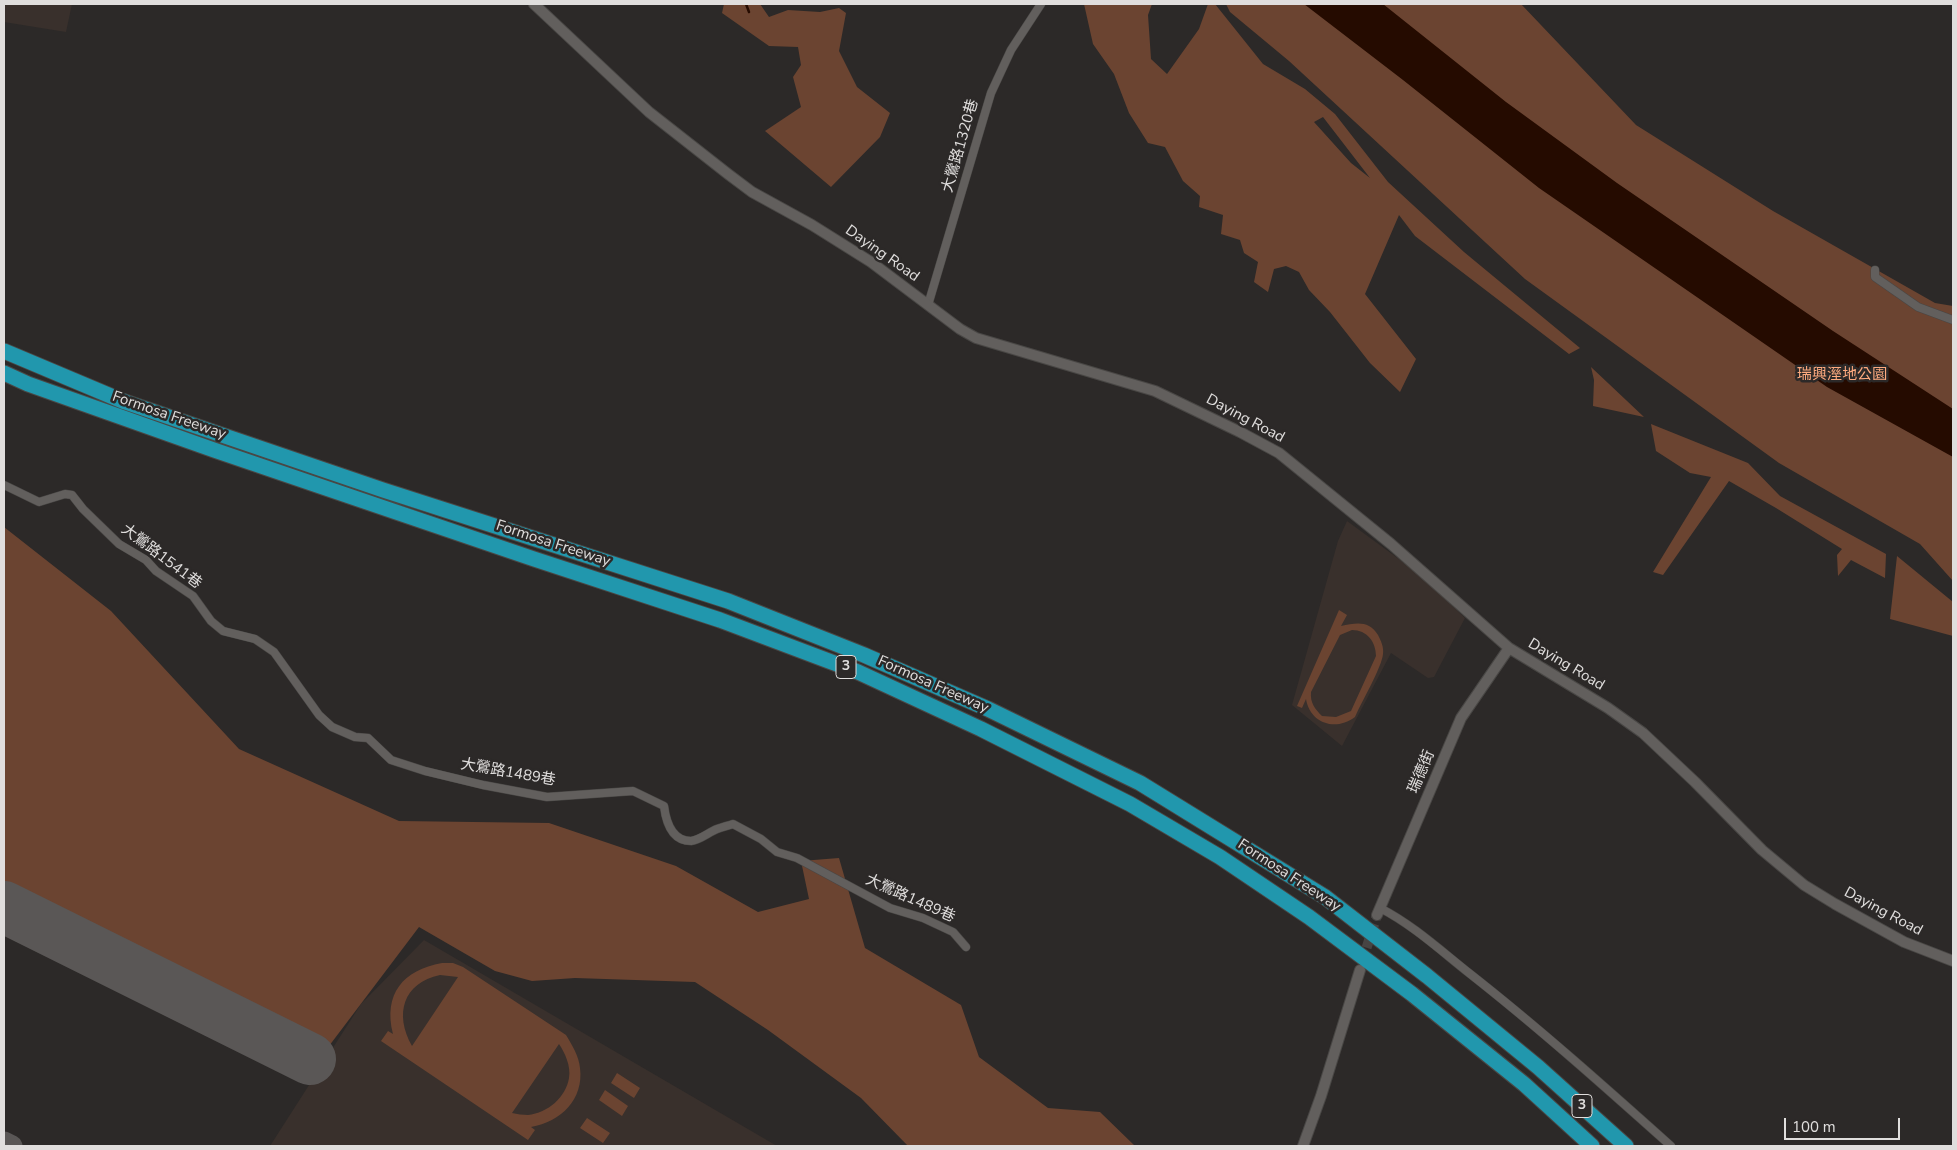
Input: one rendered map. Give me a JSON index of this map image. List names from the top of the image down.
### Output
{
  "streets": {
    "highway": ["Formosa Freeway", "3"],
    "street": [
      "大鶯路1320巷",
      "Daying Road",
      "大鶯路1541巷",
      "瑞德街",
      "大鶯路1489巷"
    ]
  },
  "crossings": [
    ["大鶯路1320巷", "Daying Road"],
    ["Daying Road", "瑞德街"],
    ["大鶯路1541巷", "大鶯路1489巷"]
  ],
  "parks": ["瑞興溼地公園"],
  "scale_bar": "100 m"
}
